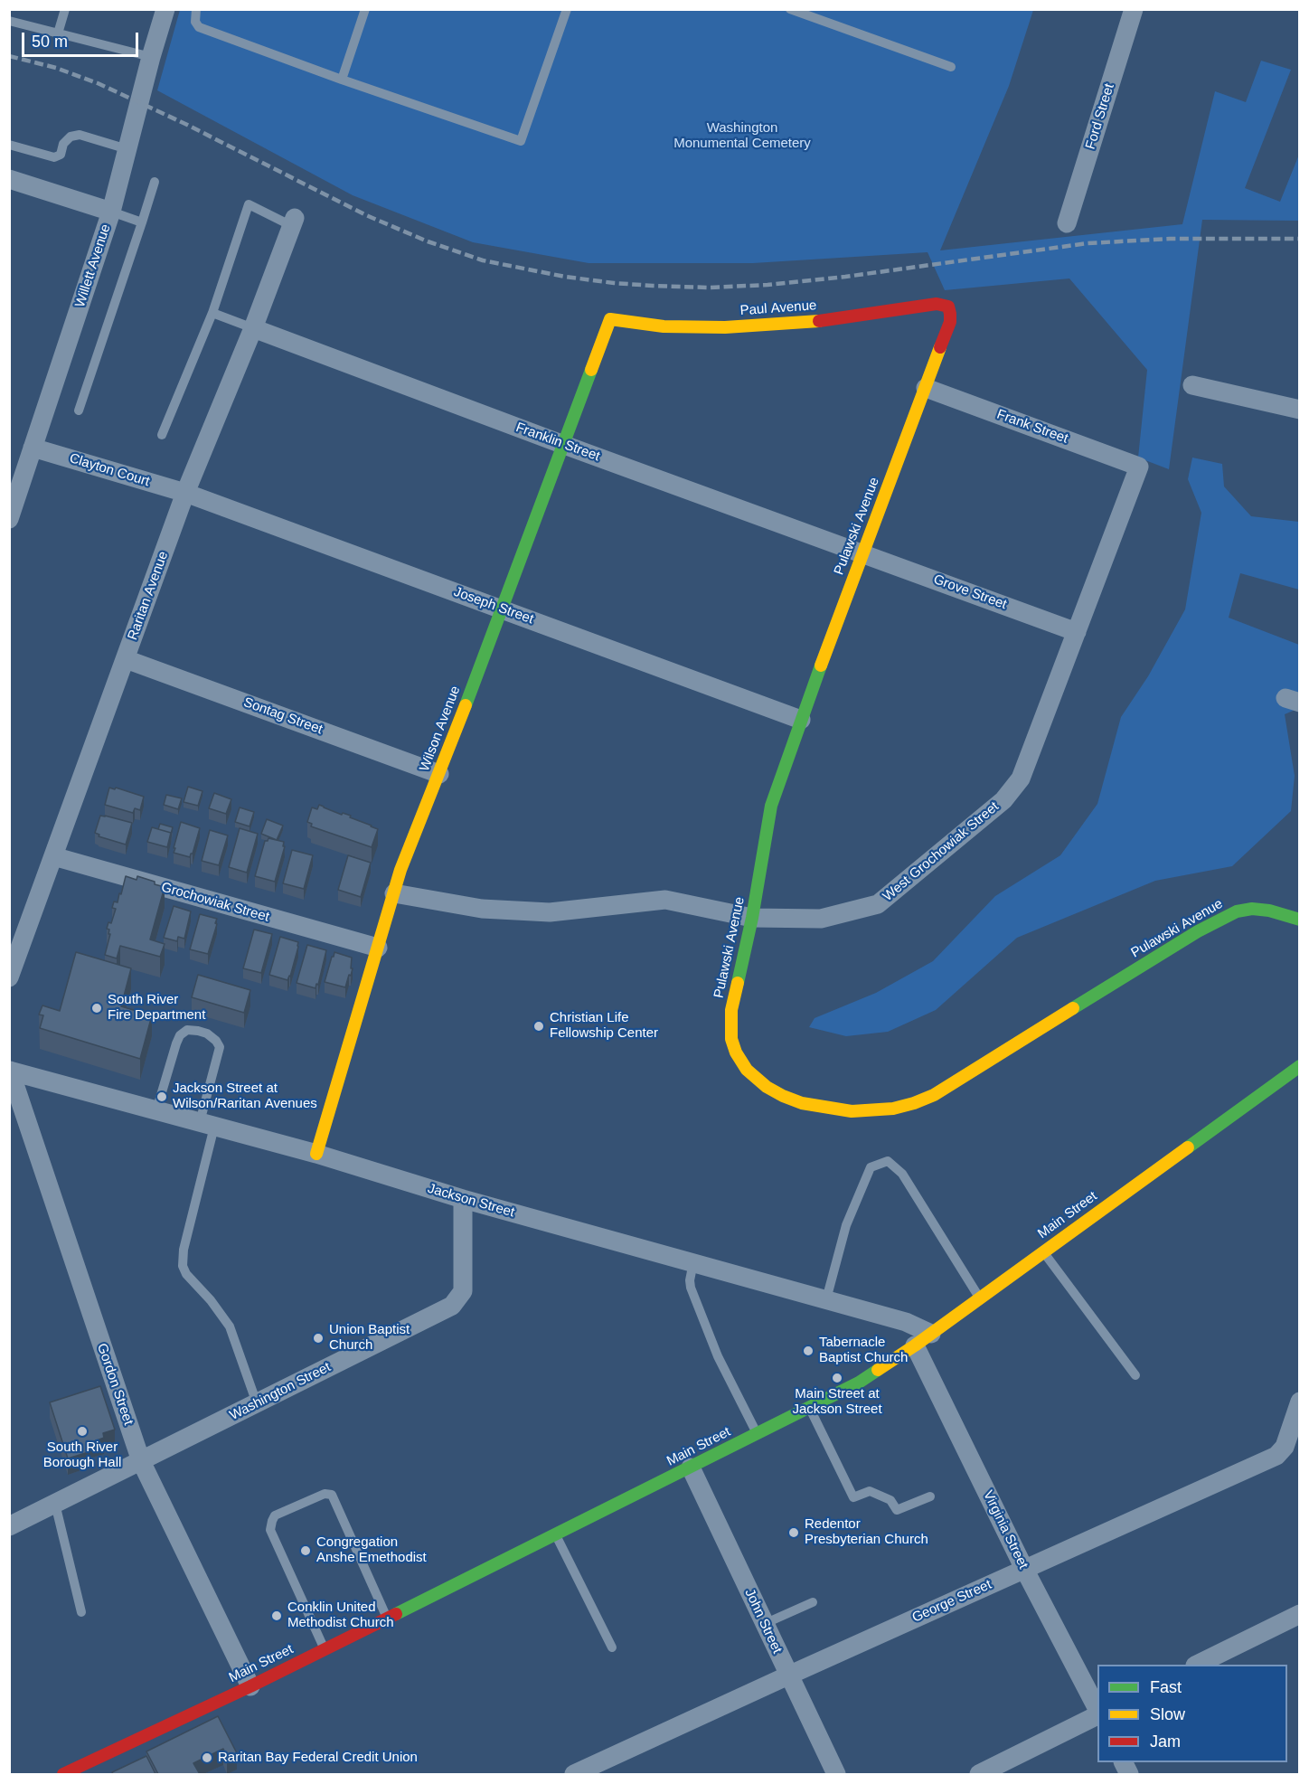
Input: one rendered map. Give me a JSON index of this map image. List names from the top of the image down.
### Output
{
  "streets": {
    "street": [
      "Ford Street",
      "Willett Avenue",
      "Paul Avenue",
      "Frank Street",
      "Franklin Street",
      "Clayton Court",
      "Pulawski Avenue",
      "Grove Street",
      "Raritan Avenue",
      "Joseph Street",
      "Sontag Street",
      "Wilson Avenue",
      "West Grochowiak Street",
      "Grochowiak Street",
      "Jackson Street",
      "Main Street",
      "Gordon Street",
      "Washington Street",
      "Virginia Street",
      "George Street",
      "John Street"
    ]
  },
  "crossings": [
    ["Willett Avenue", "Clayton Court"],
    ["Paul Avenue", "Pulawski Avenue"],
    ["Paul Avenue", "Wilson Avenue"],
    ["Frank Street", "Pulawski Avenue"],
    ["Frank Street", "West Grochowiak Street"],
    ["Franklin Street", "Pulawski Avenue"],
    ["Franklin Street", "Grove Street"],
    ["Franklin Street", "Raritan Avenue"],
    ["Franklin Street", "Wilson Avenue"],
    ["Clayton Court", "Raritan Avenue"],
    ["Clayton Court", "Joseph Street"],
    ["Pulawski Avenue", "Grove Street"],
    ["Pulawski Avenue", "Joseph Street"],
    ["Pulawski Avenue", "West Grochowiak Street"],
    ["Grove Street", "West Grochowiak Street"],
    ["Raritan Avenue", "Joseph Street"],
    ["Raritan Avenue", "Sontag Street"],
    ["Raritan Avenue", "Grochowiak Street"],
    ["Joseph Street", "Wilson Avenue"],
    ["Sontag Street", "Wilson Avenue"],
    ["Wilson Avenue", "West Grochowiak Street"],
    ["Wilson Avenue", "Grochowiak Street"],
    ["Wilson Avenue", "Jackson Street"],
    ["Jackson Street", "Main Street"],
    ["Jackson Street", "Gordon Street"],
    ["Jackson Street", "Washington Street"],
    ["Main Street", "Gordon Street"],
    ["Main Street", "Virginia Street"],
    ["Main Street", "John Street"],
    ["Gordon Street", "Washington Street"],
    ["Virginia Street", "George Street"],
    ["George Street", "John Street"]
  ],
  "parks": ["Washington Monumental Cemetery"],
  "places": [
    "South River Fire Department",
    "Christian Life Fellowship Center",
    "Jackson Street at Wilson/Raritan Avenues",
    "Union Baptist Church",
    "Tabernacle Baptist Church",
    "Main Street at Jackson Street",
    "South River Borough Hall",
    "Redentor Presbyterian Church",
    "Congregation Anshe Emethodist",
    "Conklin United Methodist Church",
    "Raritan Bay Federal Credit Union"
  ],
  "legend": ["Fast", "Slow", "Jam"],
  "scale_bar": "50 m"
}
